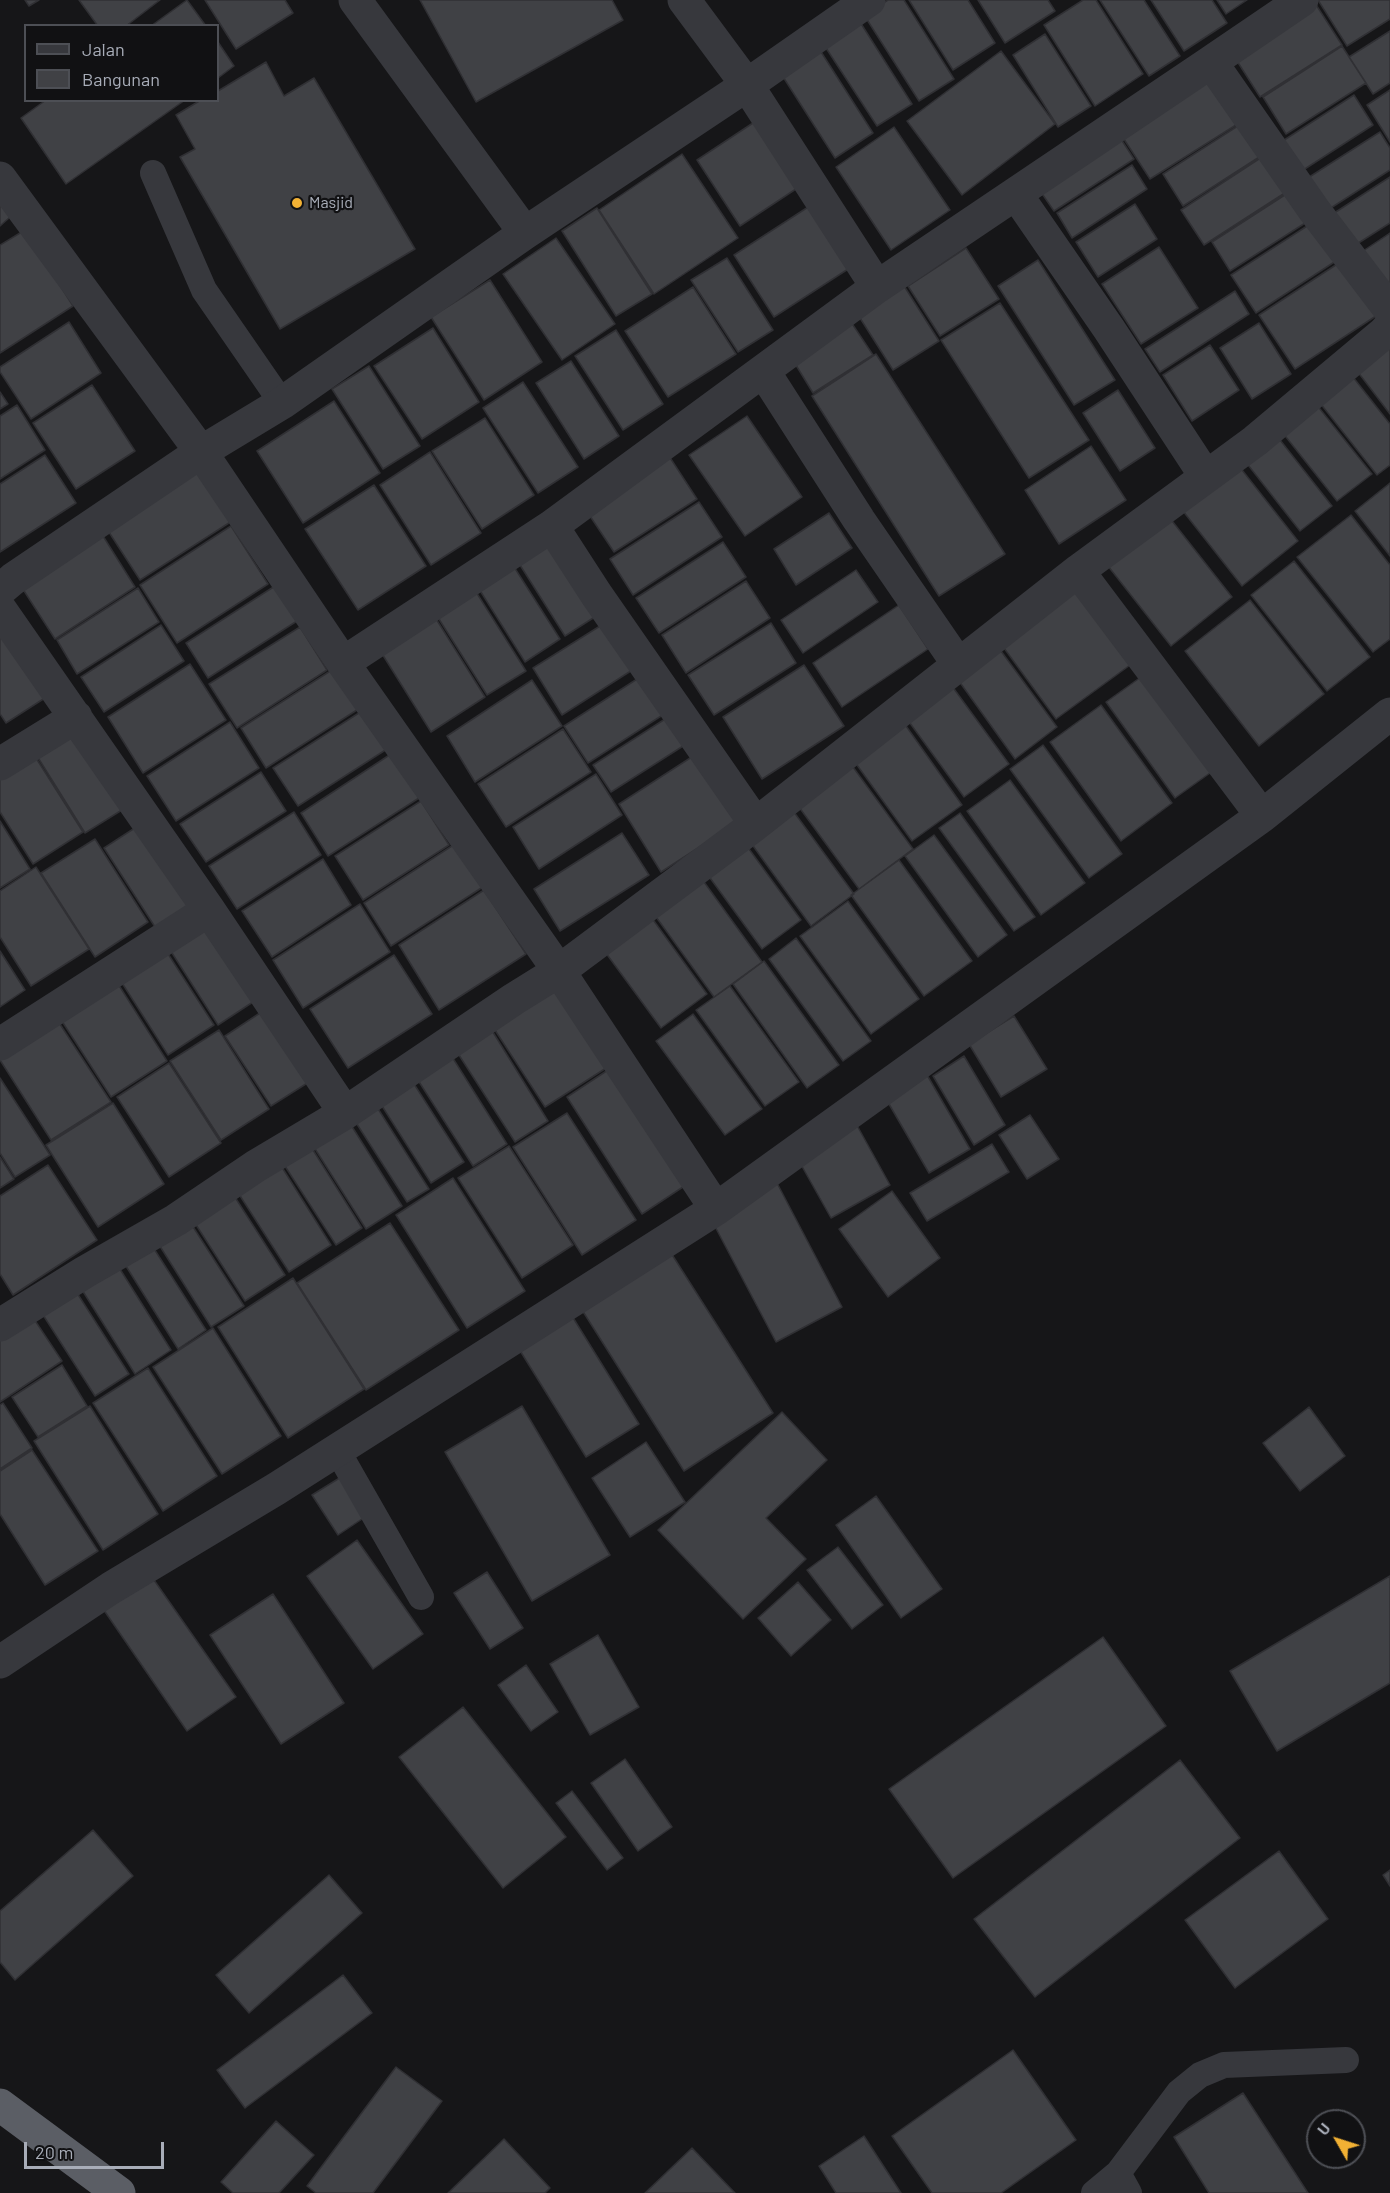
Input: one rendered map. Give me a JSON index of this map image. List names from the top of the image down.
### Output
{
  "places": ["Masjid"],
  "legend": ["Jalan", "Bangunan"],
  "scale_bar": "20 m",
  "north": "top left"
}
